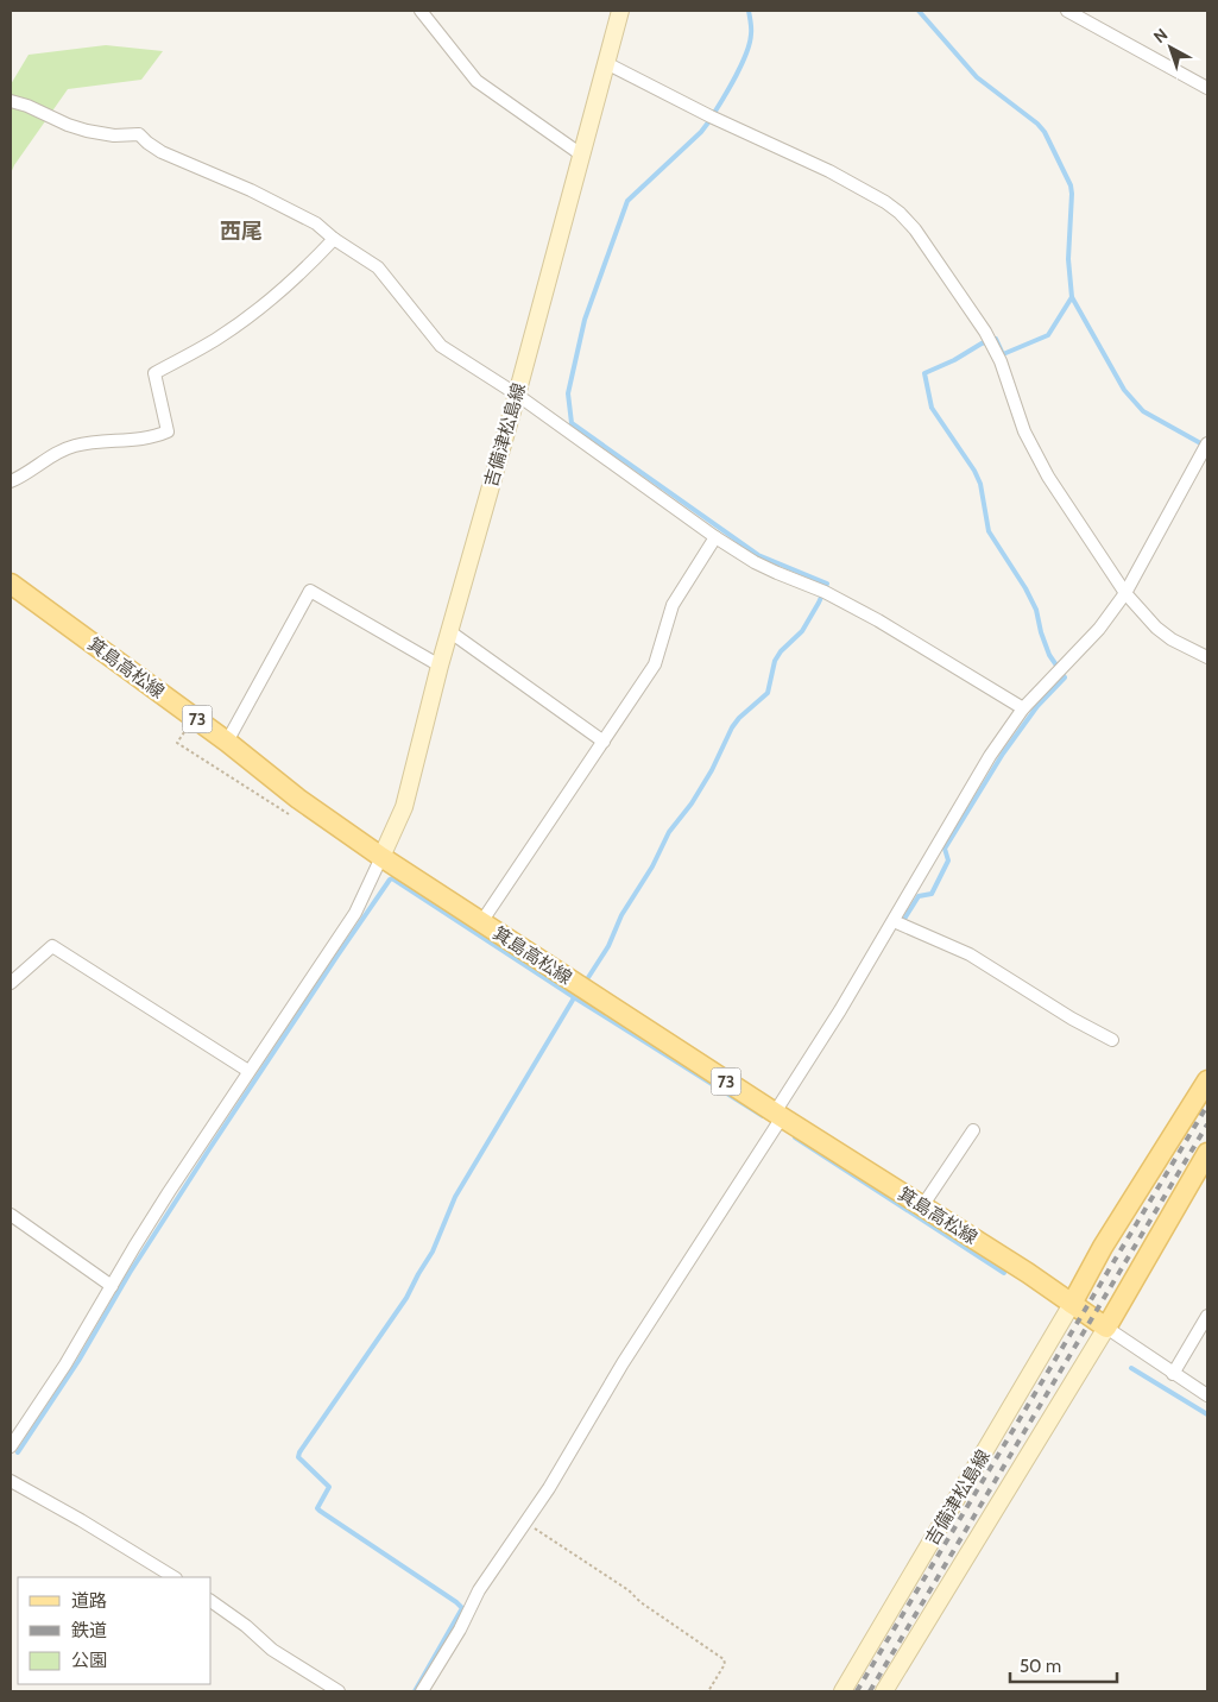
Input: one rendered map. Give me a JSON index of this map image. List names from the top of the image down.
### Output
{
  "streets": {
    "main road": ["吉備津松島線", "箕島高松線", "73"]
  },
  "crossings": [
    ["吉備津松島線", "箕島高松線"]
  ],
  "districts": ["西尾"],
  "legend": ["道路", "鉄道", "公園"],
  "scale_bar": "50 m",
  "north": "top left"
}
